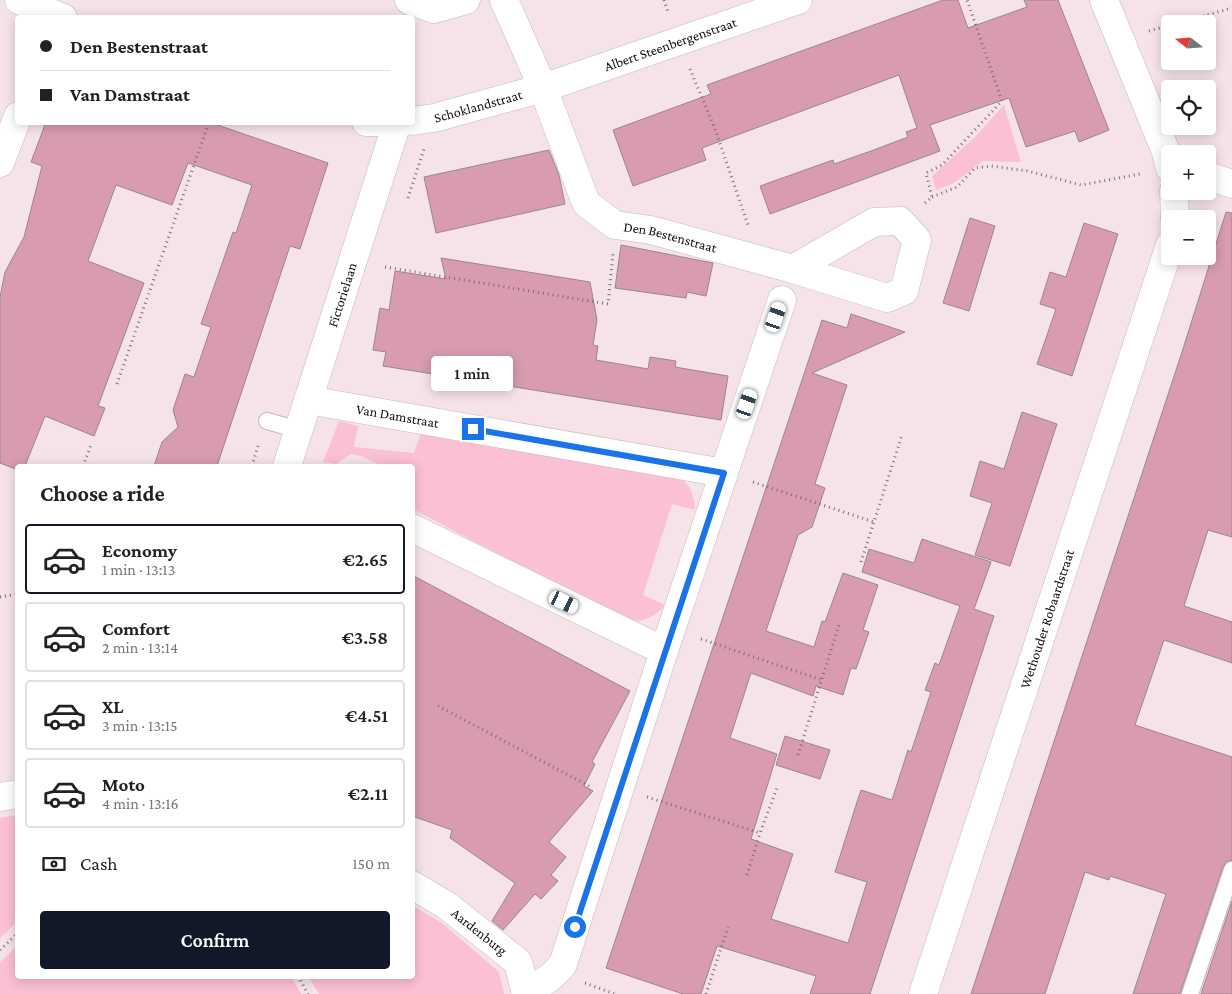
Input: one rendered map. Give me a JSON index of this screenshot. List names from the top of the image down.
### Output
{
  "streets": {
    "street": [
      "Albert Steenbergenstraat",
      "Schoklandstraat",
      "Den Bestenstraat",
      "Fictorielaan",
      "Van Damstraat",
      "Wethouder Robaardstraat",
      "Aardenburg"
    ]
  },
  "crossings": [
    ["Albert Steenbergenstraat", "Schoklandstraat"],
    ["Albert Steenbergenstraat", "Den Bestenstraat"],
    ["Schoklandstraat", "Den Bestenstraat"],
    ["Fictorielaan", "Van Damstraat"]
  ],
  "north": "left",
  "page": {
    "map_buttons": ["+", "−"],
    "banner": ["Den Bestenstraat", "Van Damstraat"],
    "bubble": "1 min",
    "heading": "Choose a ride",
    "list": [
      {
        "name": "Economy",
        "note": "1 min · 13:13",
        "value": "€2.65"
      },
      {
        "name": "Comfort",
        "note": "2 min · 13:14",
        "value": "€3.58"
      },
      {
        "name": "XL",
        "note": "3 min · 13:15",
        "value": "€4.51"
      },
      {
        "name": "Moto",
        "note": "4 min · 13:16",
        "value": "€2.11"
      }
    ],
    "pay": ["Cash", "150 m"],
    "buttons": "Confirm"
  }
}
